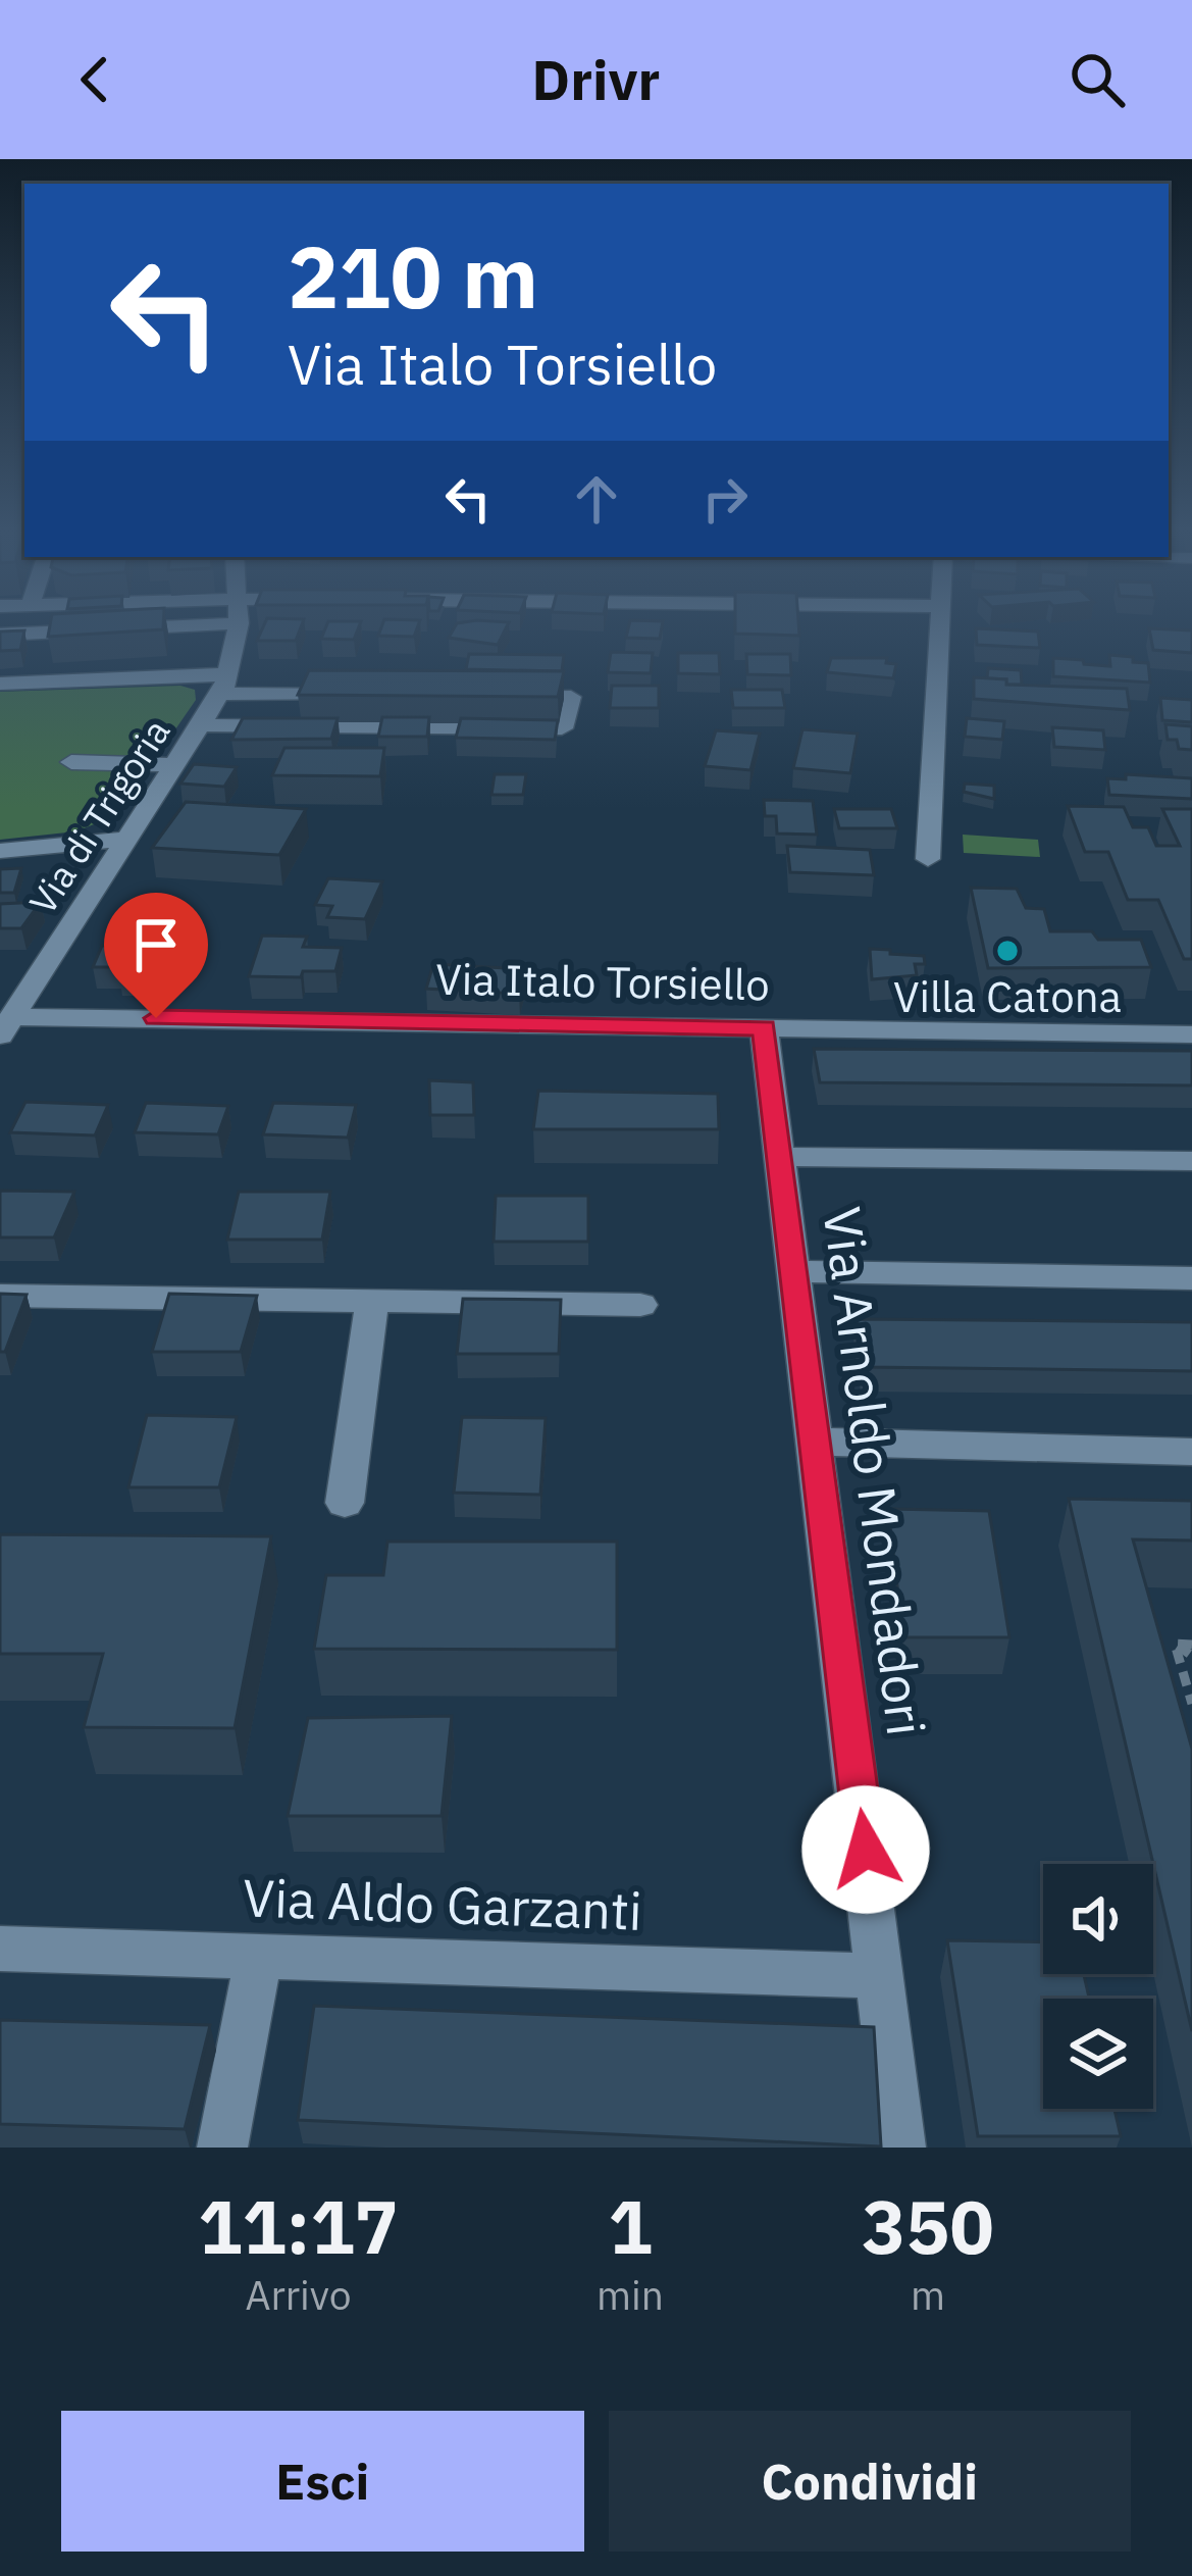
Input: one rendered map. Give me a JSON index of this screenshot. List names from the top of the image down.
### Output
{
  "streets": {
    "street": [
      "Via di Trigoria",
      "Via Italo Torsiello",
      "Via Arnoldo Mondadori",
      "Via Aldo Garzanti"
    ]
  },
  "crossings": [
    ["Via di Trigoria", "Via Italo Torsiello"],
    ["Via Italo Torsiello", "Via Arnoldo Mondadori"],
    ["Via Arnoldo Mondadori", "Via Aldo Garzanti"]
  ],
  "places": ["Villa Catona"],
  "page": {
    "header": "Drivr",
    "turn": ["210 m", "Via Italo Torsiello"],
    "eta": [
      "11:17",
      "Arrivo",
      "1",
      "min",
      "350",
      "m"
    ],
    "buttons": ["Esci", "Condividi"]
  }
}
